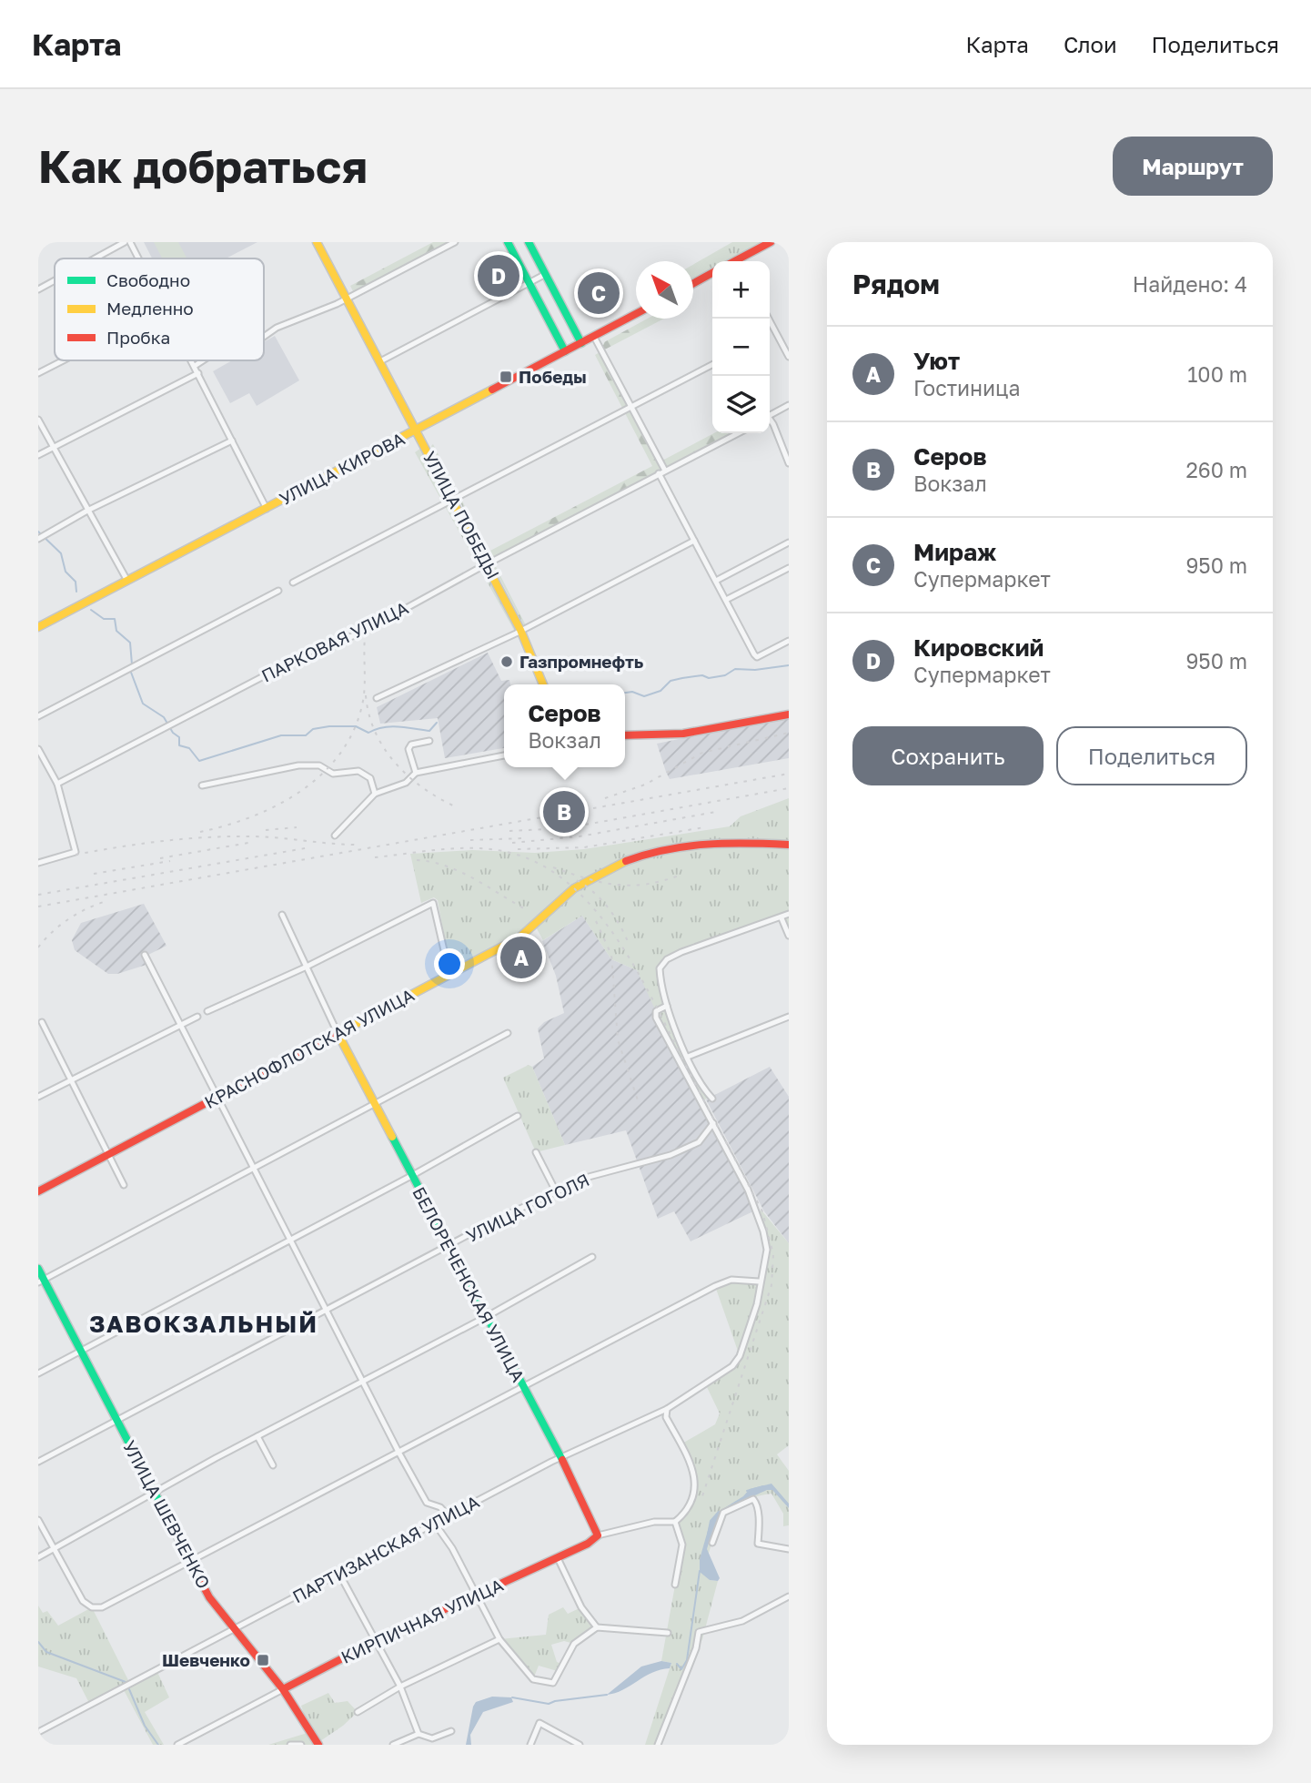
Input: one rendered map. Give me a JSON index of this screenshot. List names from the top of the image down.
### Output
{
  "streets": {
    "street": [
      "УЛИЦА КИРОВА",
      "УЛИЦА ПОБЕДЫ",
      "ПАРКОВАЯ УЛИЦА",
      "КРАСНОФЛОТСКАЯ УЛИЦА",
      "УЛИЦА ГОГОЛЯ",
      "БЕЛОРЕЧЕНСКАЯ УЛИЦА",
      "УЛИЦА ШЕВЧЕНКО",
      "ПАРТИЗАНСКАЯ УЛИЦА",
      "КИРПИЧНАЯ УЛИЦА"
    ]
  },
  "crossings": [
    ["УЛИЦА КИРОВА", "УЛИЦА ПОБЕДЫ"],
    ["УЛИЦА ПОБЕДЫ", "ПАРКОВАЯ УЛИЦА"],
    ["КРАСНОФЛОТСКАЯ УЛИЦА", "БЕЛОРЕЧЕНСКАЯ УЛИЦА"],
    ["УЛИЦА ГОГОЛЯ", "БЕЛОРЕЧЕНСКАЯ УЛИЦА"],
    ["УЛИЦА ГОГОЛЯ", "УЛИЦА ШЕВЧЕНКО"],
    ["БЕЛОРЕЧЕНСКАЯ УЛИЦА", "ПАРТИЗАНСКАЯ УЛИЦА"],
    ["БЕЛОРЕЧЕНСКАЯ УЛИЦА", "КИРПИЧНАЯ УЛИЦА"],
    ["УЛИЦА ШЕВЧЕНКО", "ПАРТИЗАНСКАЯ УЛИЦА"],
    ["УЛИЦА ШЕВЧЕНКО", "КИРПИЧНАЯ УЛИЦА"]
  ],
  "districts": ["ЗАВОКЗАЛЬНЫЙ"],
  "places": {
    "transit": ["Победы", "Шевченко"],
    "other": ["Газпромнефть"]
  },
  "legend": ["Свободно", "Медленно", "Пробка"],
  "north": "top left",
  "page": {
    "header": "Карта",
    "nav": ["Карта", "Слои", "Поделиться"],
    "buttons": [
      "Маршрут",
      ["Сохранить", "Поделиться"]
    ],
    "title": "Как добраться",
    "heading": ["Рядом", "Найдено: 4"],
    "pins": [
      "D",
      "C",
      "B",
      "A"
    ],
    "map_buttons": ["+", "−"],
    "list": [
      {
        "mark": "A",
        "name": "Уют",
        "note": "Гостиница",
        "value": "100 m"
      },
      {
        "mark": "B",
        "name": "Серов",
        "note": "Вокзал",
        "value": "260 m"
      },
      {
        "mark": "C",
        "name": "Мираж",
        "note": "Супермаркет",
        "value": "950 m"
      },
      {
        "mark": "D",
        "name": "Кировский",
        "note": "Супермаркет",
        "value": "950 m"
      }
    ],
    "popup": ["Серов", "Вокзал"]
  }
}
